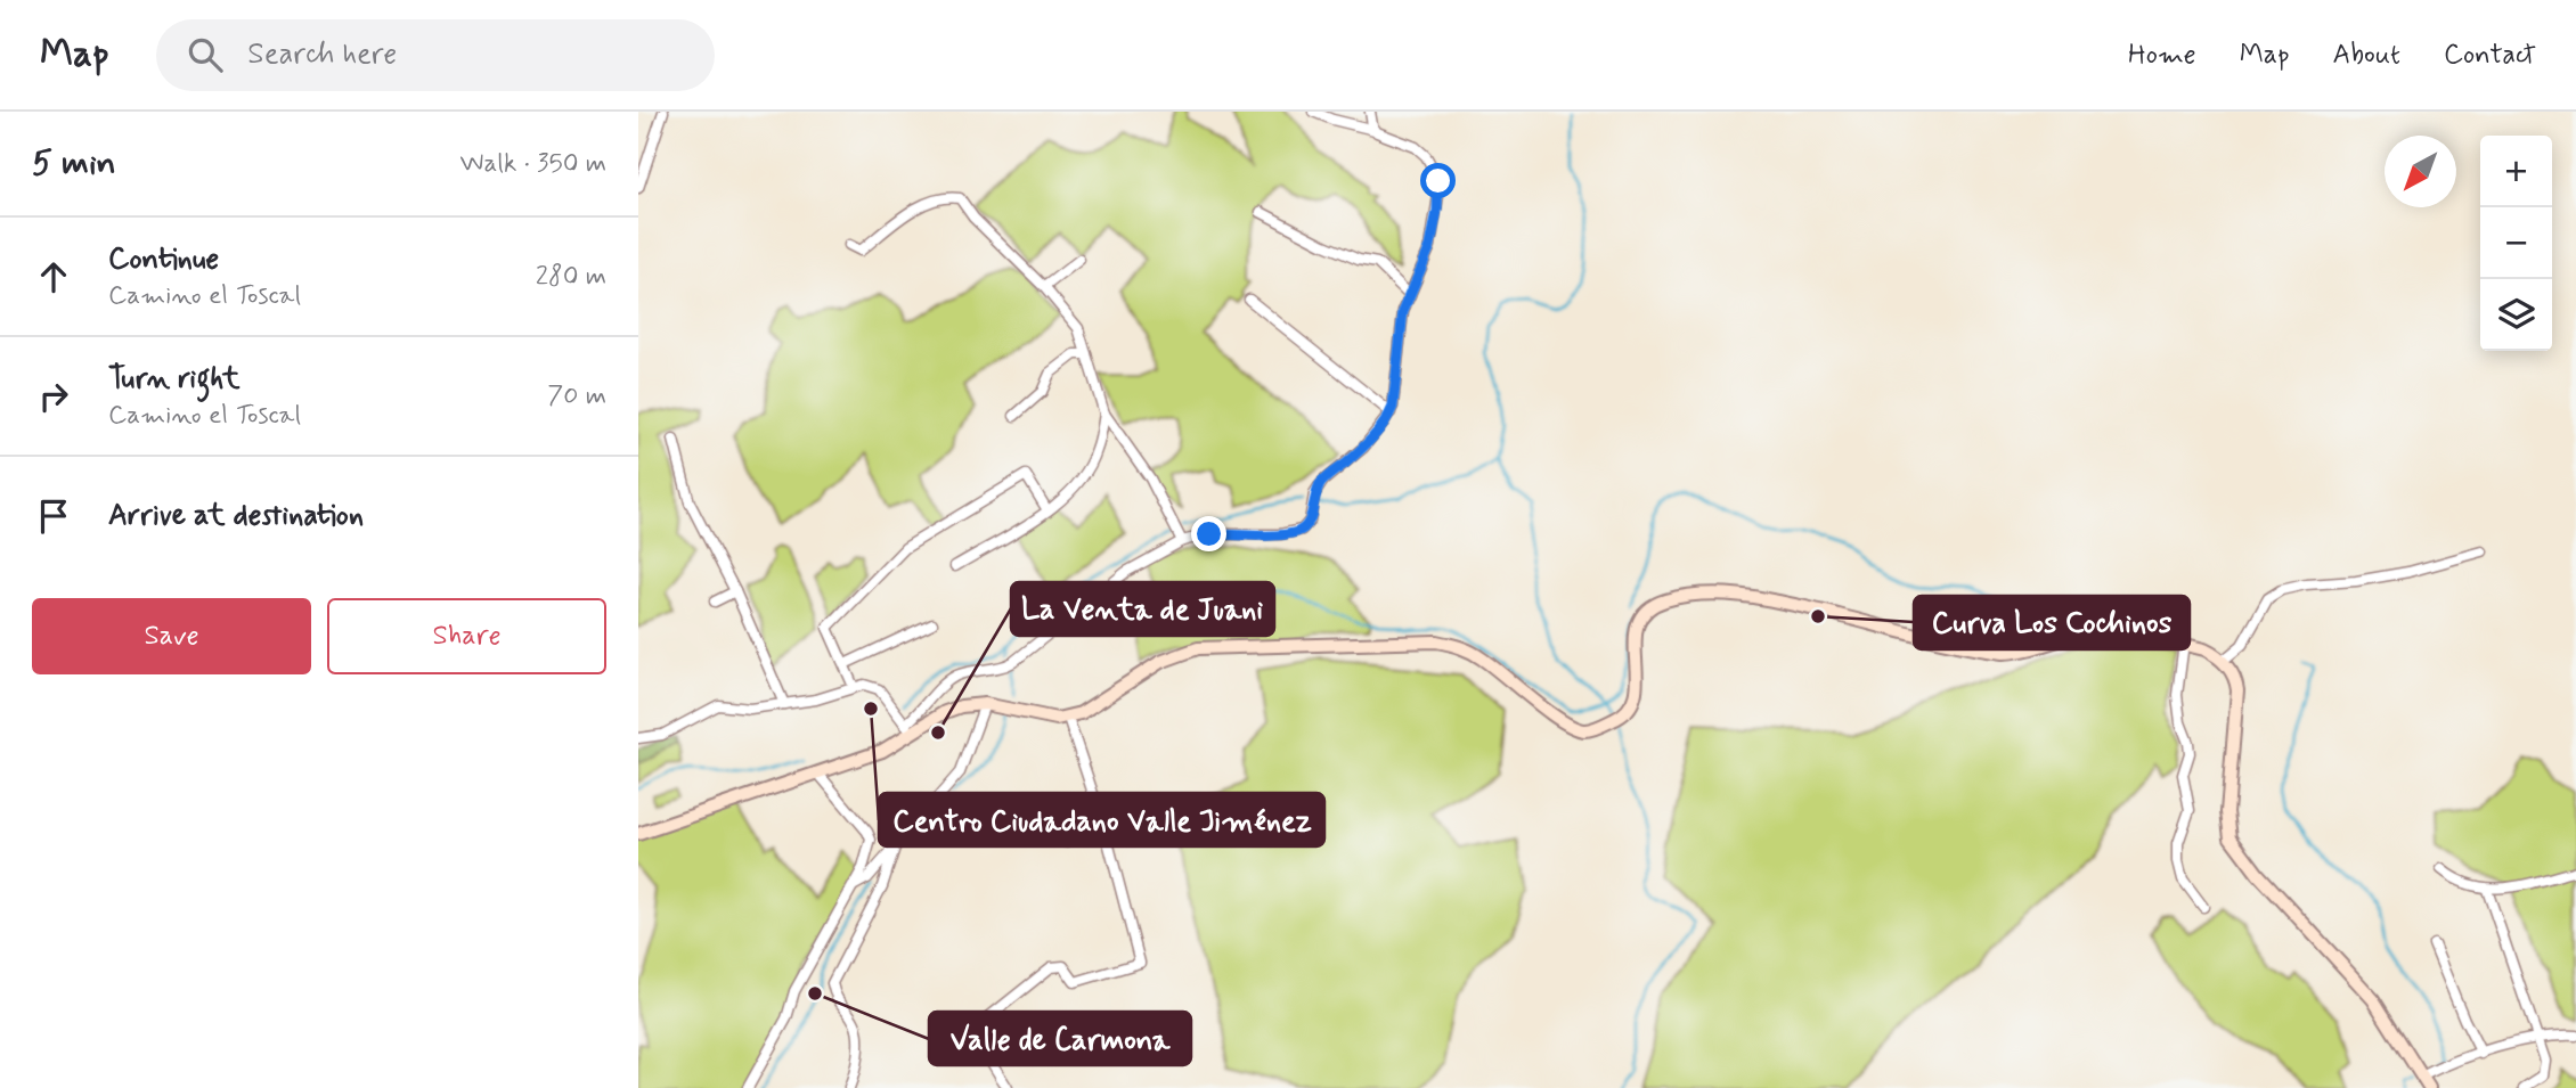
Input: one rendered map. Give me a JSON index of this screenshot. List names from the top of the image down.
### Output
{
  "places": [
    "Curva Los Cochinos",
    "Centro Ciudadano Valle Jiménez",
    "La Venta de Juani",
    "Valle de Carmona"
  ],
  "north": "bottom left",
  "page": {
    "header": "Map",
    "search": "Search here",
    "nav": [
      "Home",
      "Map",
      "About",
      "Contact"
    ],
    "heading": ["5 min", "Walk · 350 m"],
    "map_buttons": ["+", "−"],
    "list": [
      ["Continue", "Camino el Toscal", "280 m"],
      ["Turn right", "Camino el Toscal", "70 m"],
      "Arrive at destination"
    ],
    "buttons": ["Save", "Share"]
  }
}
